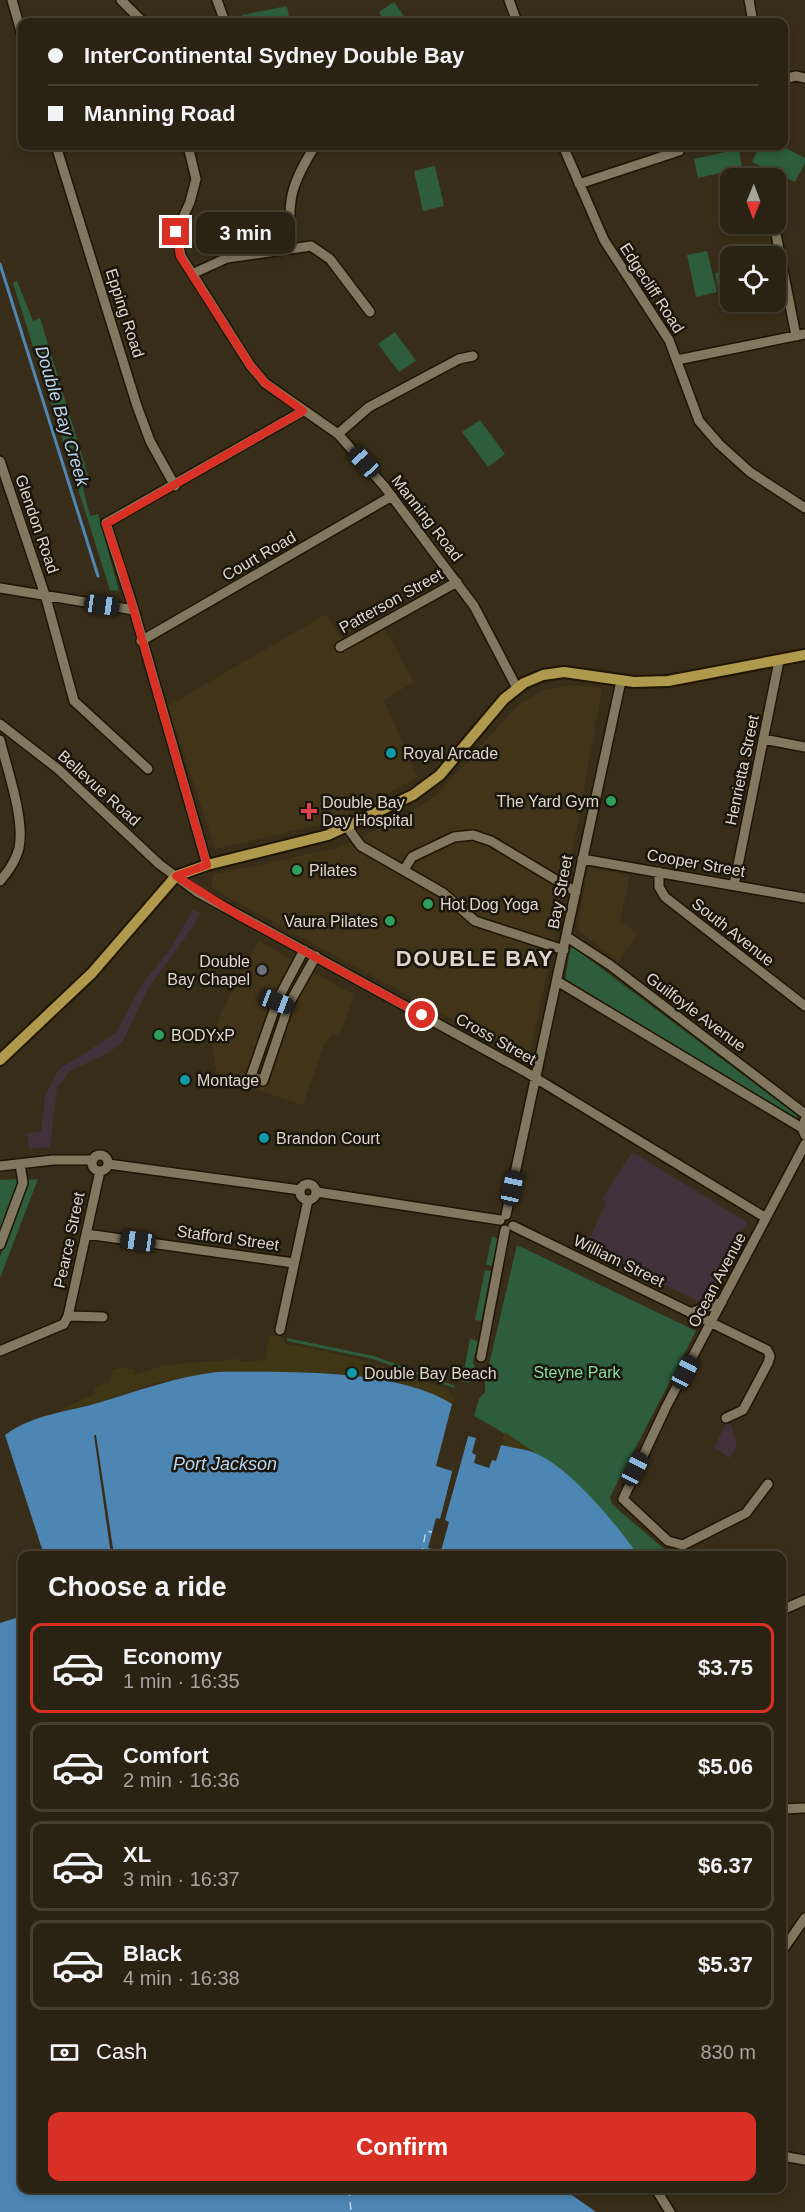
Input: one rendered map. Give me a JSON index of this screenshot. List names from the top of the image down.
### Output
{
  "streets": {
    "street": [
      "Edgecliff Road",
      "Epping Road",
      "Manning Road",
      "Glendon Road",
      "Court Road",
      "Patterson Street",
      "Henrietta Street",
      "Bellevue Road",
      "Cooper Street",
      "Bay Street",
      "South Avenue",
      "Guilfoyle Avenue",
      "Cross Street",
      "Stafford Street",
      "Pearce Street",
      "William Street",
      "Ocean Avenue"
    ]
  },
  "crossings": [
    ["Manning Road", "Court Road"],
    ["Manning Road", "Patterson Street"],
    ["Henrietta Street", "Cooper Street"],
    ["Bellevue Road", "Cross Street"],
    ["Cooper Street", "Bay Street"],
    ["Cooper Street", "South Avenue"],
    ["Bay Street", "Guilfoyle Avenue"],
    ["Bay Street", "Cross Street"],
    ["Cross Street", "Ocean Avenue"],
    ["Stafford Street", "Pearce Street"],
    ["William Street", "Ocean Avenue"]
  ],
  "districts": ["DOUBLE BAY"],
  "water": ["Double Bay Creek", "Port Jackson"],
  "parks": ["Steyne Park"],
  "places": {
    "other": [
      "Royal Arcade",
      "The Yard Gym",
      "Pilates",
      "Hot Dog Yoga",
      "Vaura Pilates",
      "Double Bay Chapel",
      "BODYxP",
      "Montage",
      "Brandon Court",
      "Double Bay Beach"
    ],
    "health": ["Double Bay Day Hospital"]
  },
  "north": "bottom",
  "page": {
    "banner": ["InterContinental Sydney Double Bay", "Manning Road"],
    "bubble": "3 min",
    "heading": "Choose a ride",
    "list": [
      {
        "name": "Economy",
        "note": "1 min · 16:35",
        "value": "$3.75"
      },
      {
        "name": "Comfort",
        "note": "2 min · 16:36",
        "value": "$5.06"
      },
      {
        "name": "XL",
        "note": "3 min · 16:37",
        "value": "$6.37"
      },
      {
        "name": "Black",
        "note": "4 min · 16:38",
        "value": "$5.37"
      }
    ],
    "pay": ["Cash", "830 m"],
    "buttons": "Confirm"
  }
}
